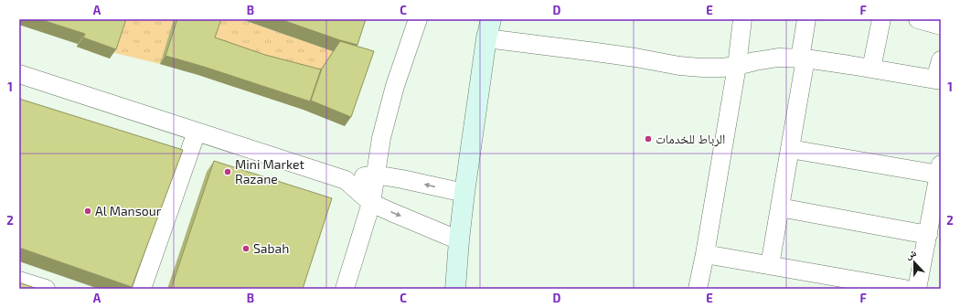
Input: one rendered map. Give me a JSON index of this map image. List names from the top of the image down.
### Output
{
  "places": [
    "الرباط للخدمات",
    "Mini Market Razane",
    "Al Mansour",
    "Sabah"
  ],
  "north": "top",
  "grid": {
    "columns": [
      "A",
      "B",
      "C",
      "D",
      "E",
      "F"
    ],
    "rows": ["1", "2"]
  }
}
